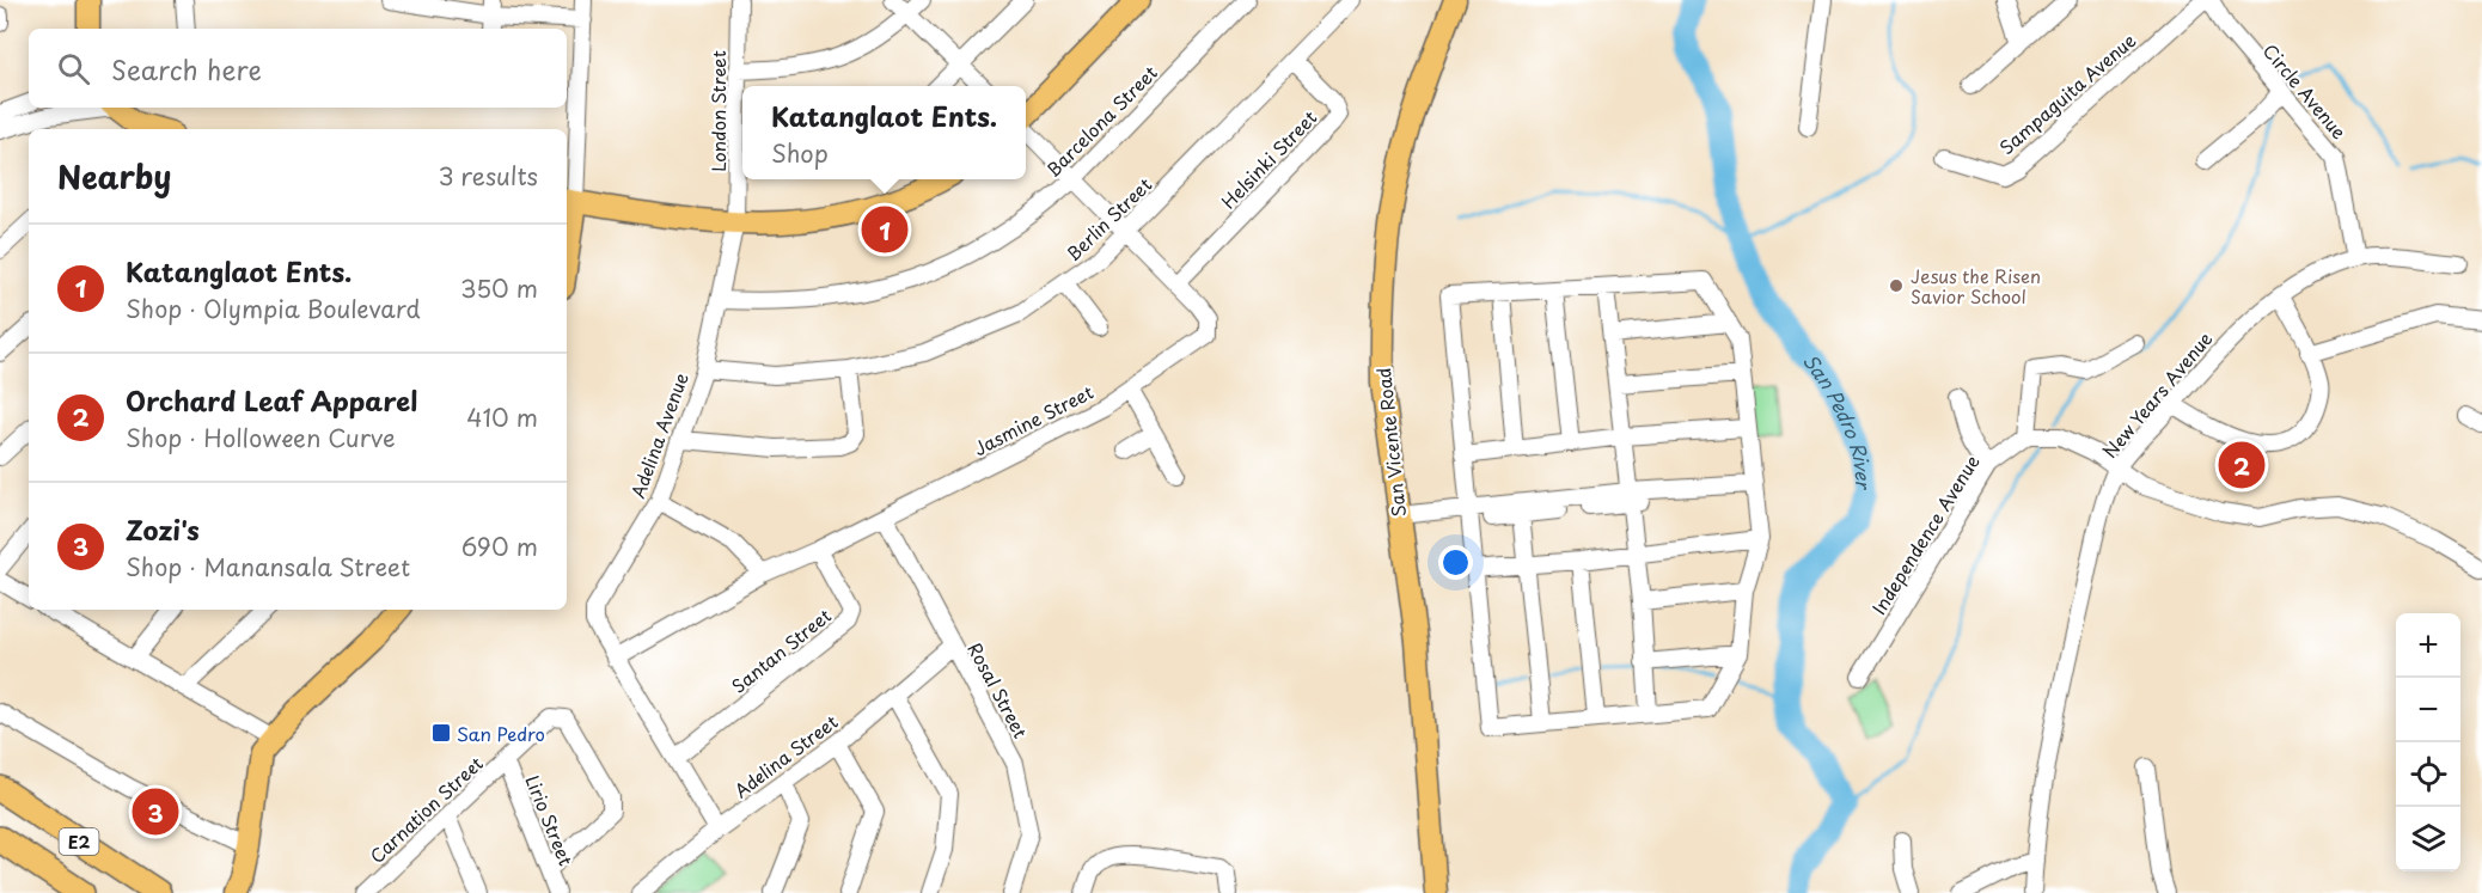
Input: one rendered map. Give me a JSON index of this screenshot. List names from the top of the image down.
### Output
{
  "streets": {
    "highway": ["E2"],
    "main road": ["San Vicente Road"],
    "street": [
      "Circle Avenue",
      "Sampaguita Avenue",
      "London Street",
      "Barcelona Street",
      "Helsinki Street",
      "Berlin Street",
      "New Years Avenue",
      "Jasmine Street",
      "Adelina Avenue",
      "Independence Avenue",
      "Santan Street",
      "Rosal Street",
      "Adelina Street",
      "Carnation Street",
      "Lirio Street"
    ]
  },
  "crossings": [
    ["Circle Avenue", "New Years Avenue"],
    ["London Street", "Adelina Avenue"],
    ["Barcelona Street", "Jasmine Street"],
    ["Barcelona Street", "Adelina Avenue"],
    ["Helsinki Street", "Berlin Street"],
    ["Helsinki Street", "Jasmine Street"],
    ["Berlin Street", "Jasmine Street"],
    ["Berlin Street", "Adelina Avenue"],
    ["Jasmine Street", "Adelina Avenue"],
    ["Jasmine Street", "Santan Street"],
    ["Jasmine Street", "Rosal Street"],
    ["Adelina Avenue", "Santan Street"],
    ["Adelina Avenue", "Adelina Street"],
    ["Rosal Street", "Adelina Street"],
    ["Carnation Street", "Lirio Street"]
  ],
  "water": ["San Pedro River"],
  "places": {
    "other": ["Jesus the Risen Savior School"],
    "transit": ["San Pedro"]
  },
  "page": {
    "search": "Search here",
    "popup": ["Katanglaot Ents.", "Shop"],
    "heading": ["Nearby", "3 results"],
    "pins": ["1", "2", "3"],
    "list": [
      {
        "mark": "1",
        "name": "Katanglaot Ents.",
        "note": "Shop · Olympia Boulevard",
        "value": "350 m"
      },
      {
        "mark": "2",
        "name": "Orchard Leaf Apparel",
        "note": "Shop · Holloween Curve",
        "value": "410 m"
      },
      {
        "mark": "3",
        "name": "Zozi's",
        "note": "Shop · Manansala Street",
        "value": "690 m"
      }
    ],
    "map_buttons": ["+", "−"]
  }
}
